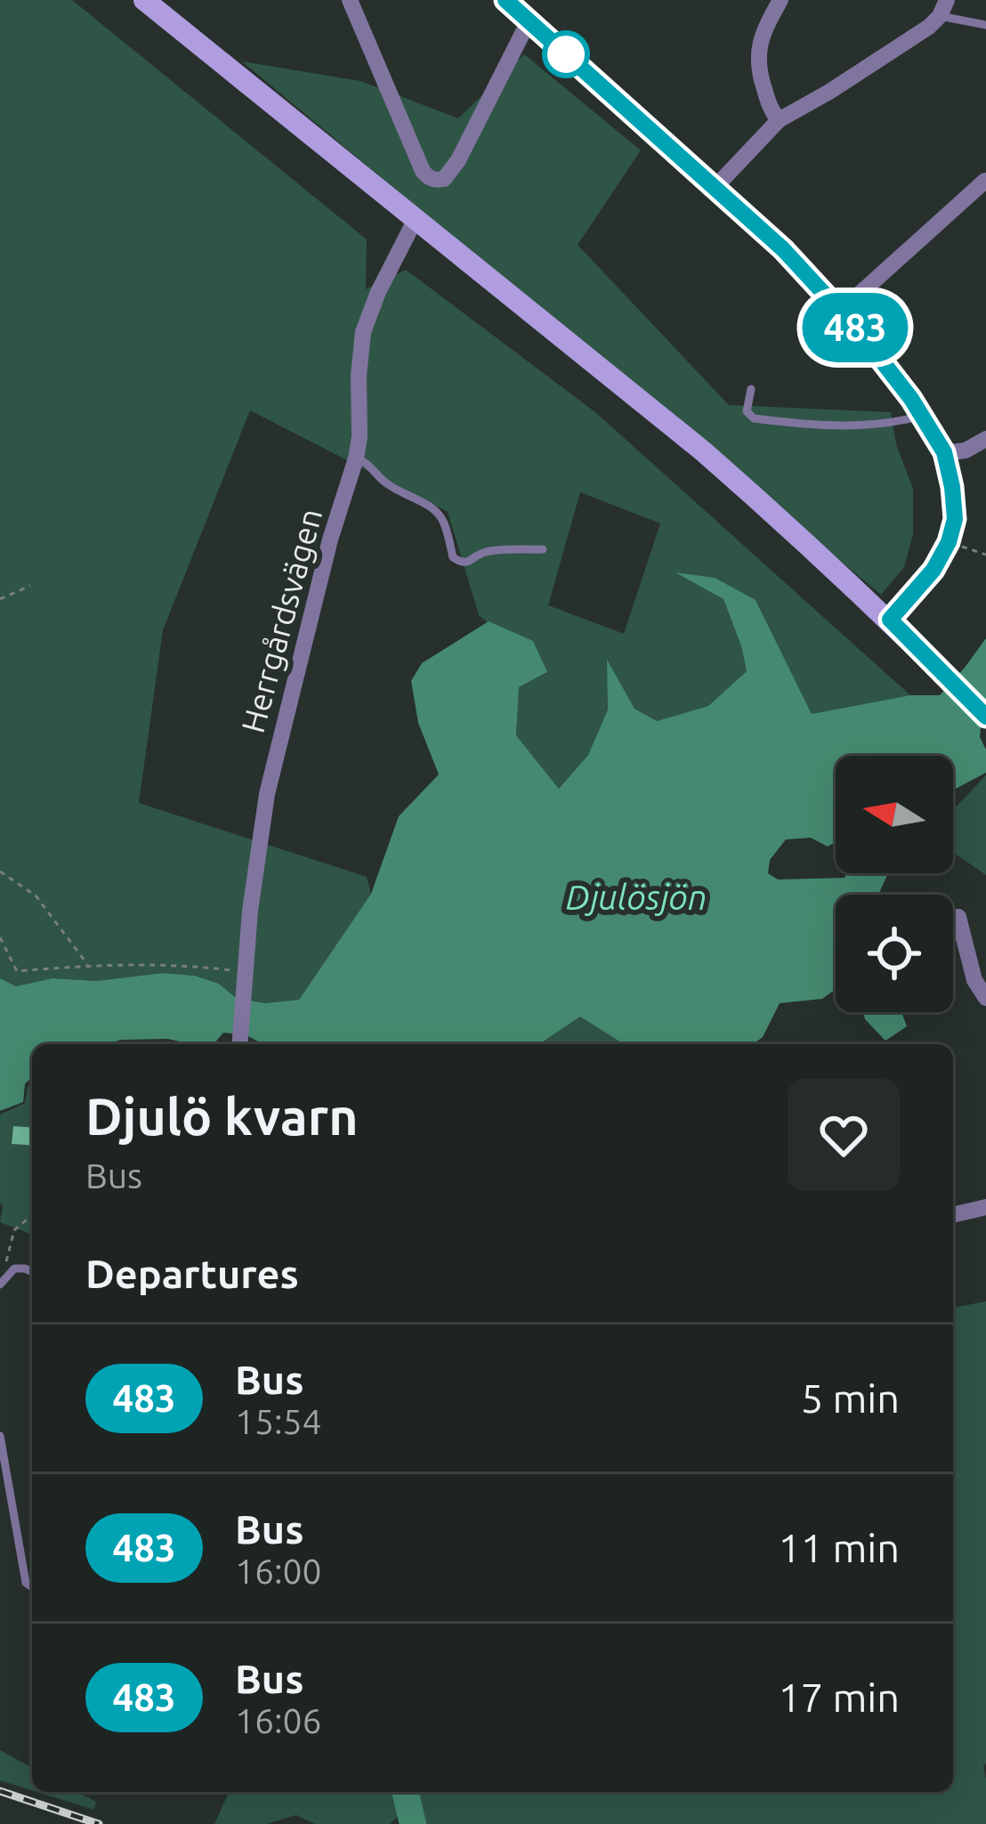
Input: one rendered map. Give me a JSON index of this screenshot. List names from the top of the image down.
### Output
{
  "streets": {
    "street": ["Herrgårdsvägen"]
  },
  "water": ["Djulösjön"],
  "lines": ["bus line 483"],
  "north": "left",
  "page": {
    "on_map": "483",
    "heading": [
      ["Djulö kvarn", "Bus"],
      "Departures"
    ],
    "list": [
      {
        "mark": "483",
        "name": "Bus",
        "note": "15:54",
        "value": "5 min"
      },
      {
        "mark": "483",
        "name": "Bus",
        "note": "16:00",
        "value": "11 min"
      },
      {
        "mark": "483",
        "name": "Bus",
        "note": "16:06",
        "value": "17 min"
      }
    ]
  }
}
